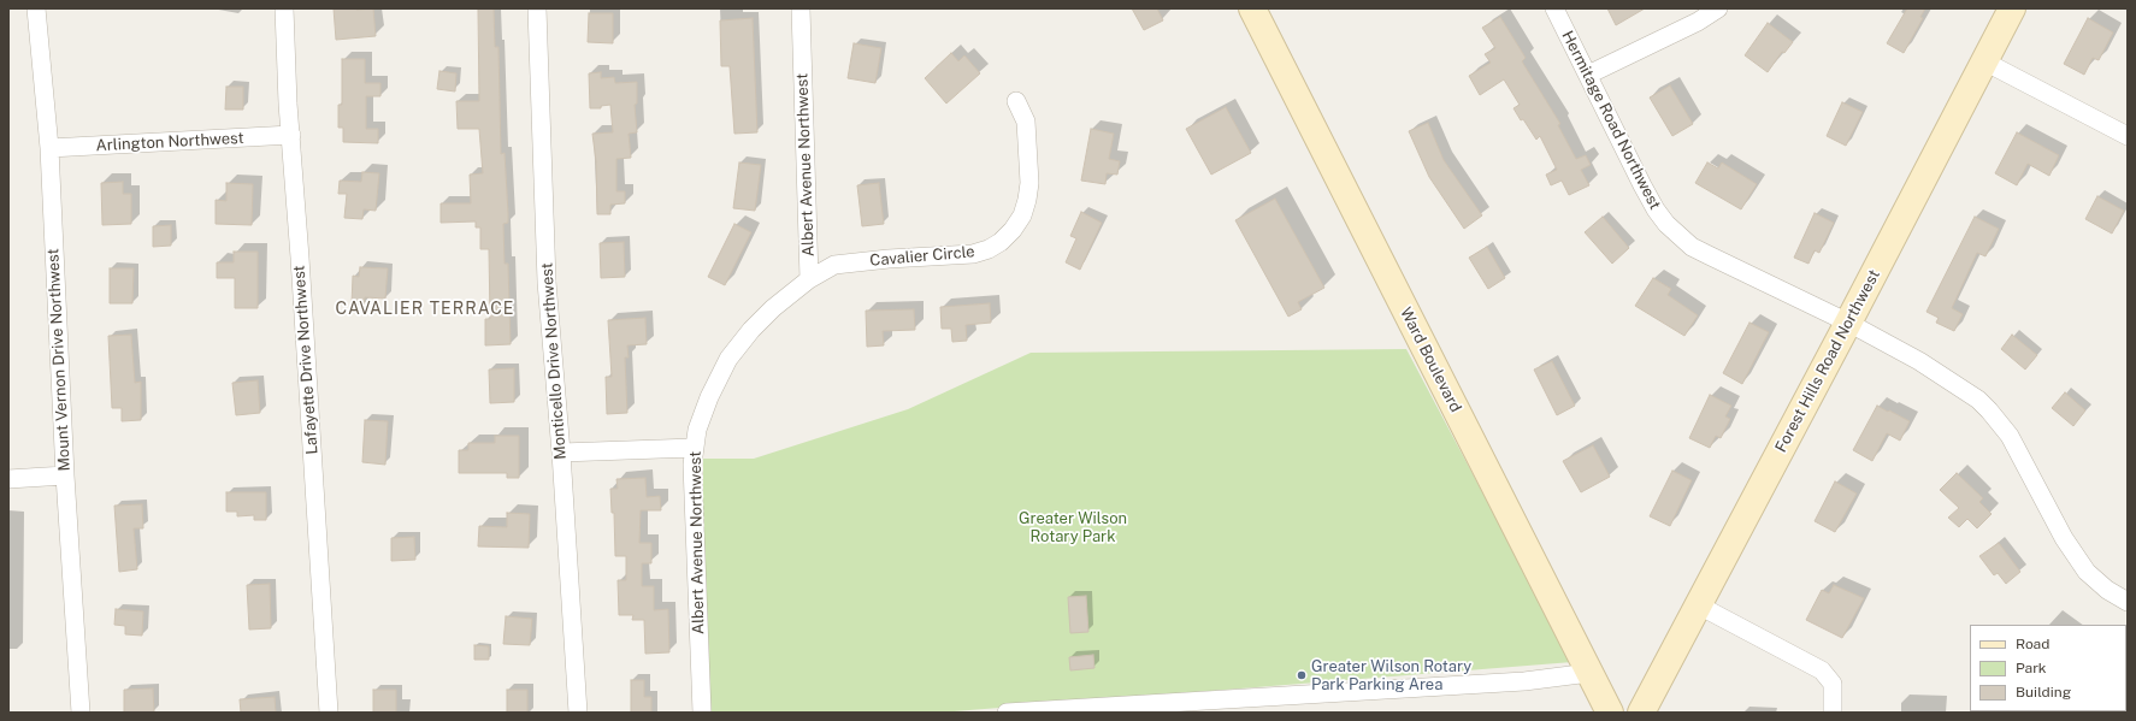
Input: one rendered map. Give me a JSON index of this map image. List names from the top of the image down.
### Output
{
  "streets": {
    "main road": ["Ward Boulevard", "Forest Hills Road Northwest"],
    "street": [
      "Hermitage Road Northwest",
      "Arlington Northwest",
      "Albert Avenue Northwest",
      "Cavalier Circle",
      "Mount Vernon Drive Northwest",
      "Lafayette Drive Northwest",
      "Monticello Drive Northwest"
    ]
  },
  "crossings": [
    ["Hermitage Road Northwest", "Forest Hills Road Northwest"],
    ["Arlington Northwest", "Mount Vernon Drive Northwest"],
    ["Arlington Northwest", "Lafayette Drive Northwest"],
    ["Albert Avenue Northwest", "Cavalier Circle"]
  ],
  "districts": ["CAVALIER TERRACE"],
  "parks": ["Greater Wilson Rotary Park"],
  "places": ["Greater Wilson Rotary Park Parking Area"],
  "legend": ["Road", "Park", "Building"]
}
